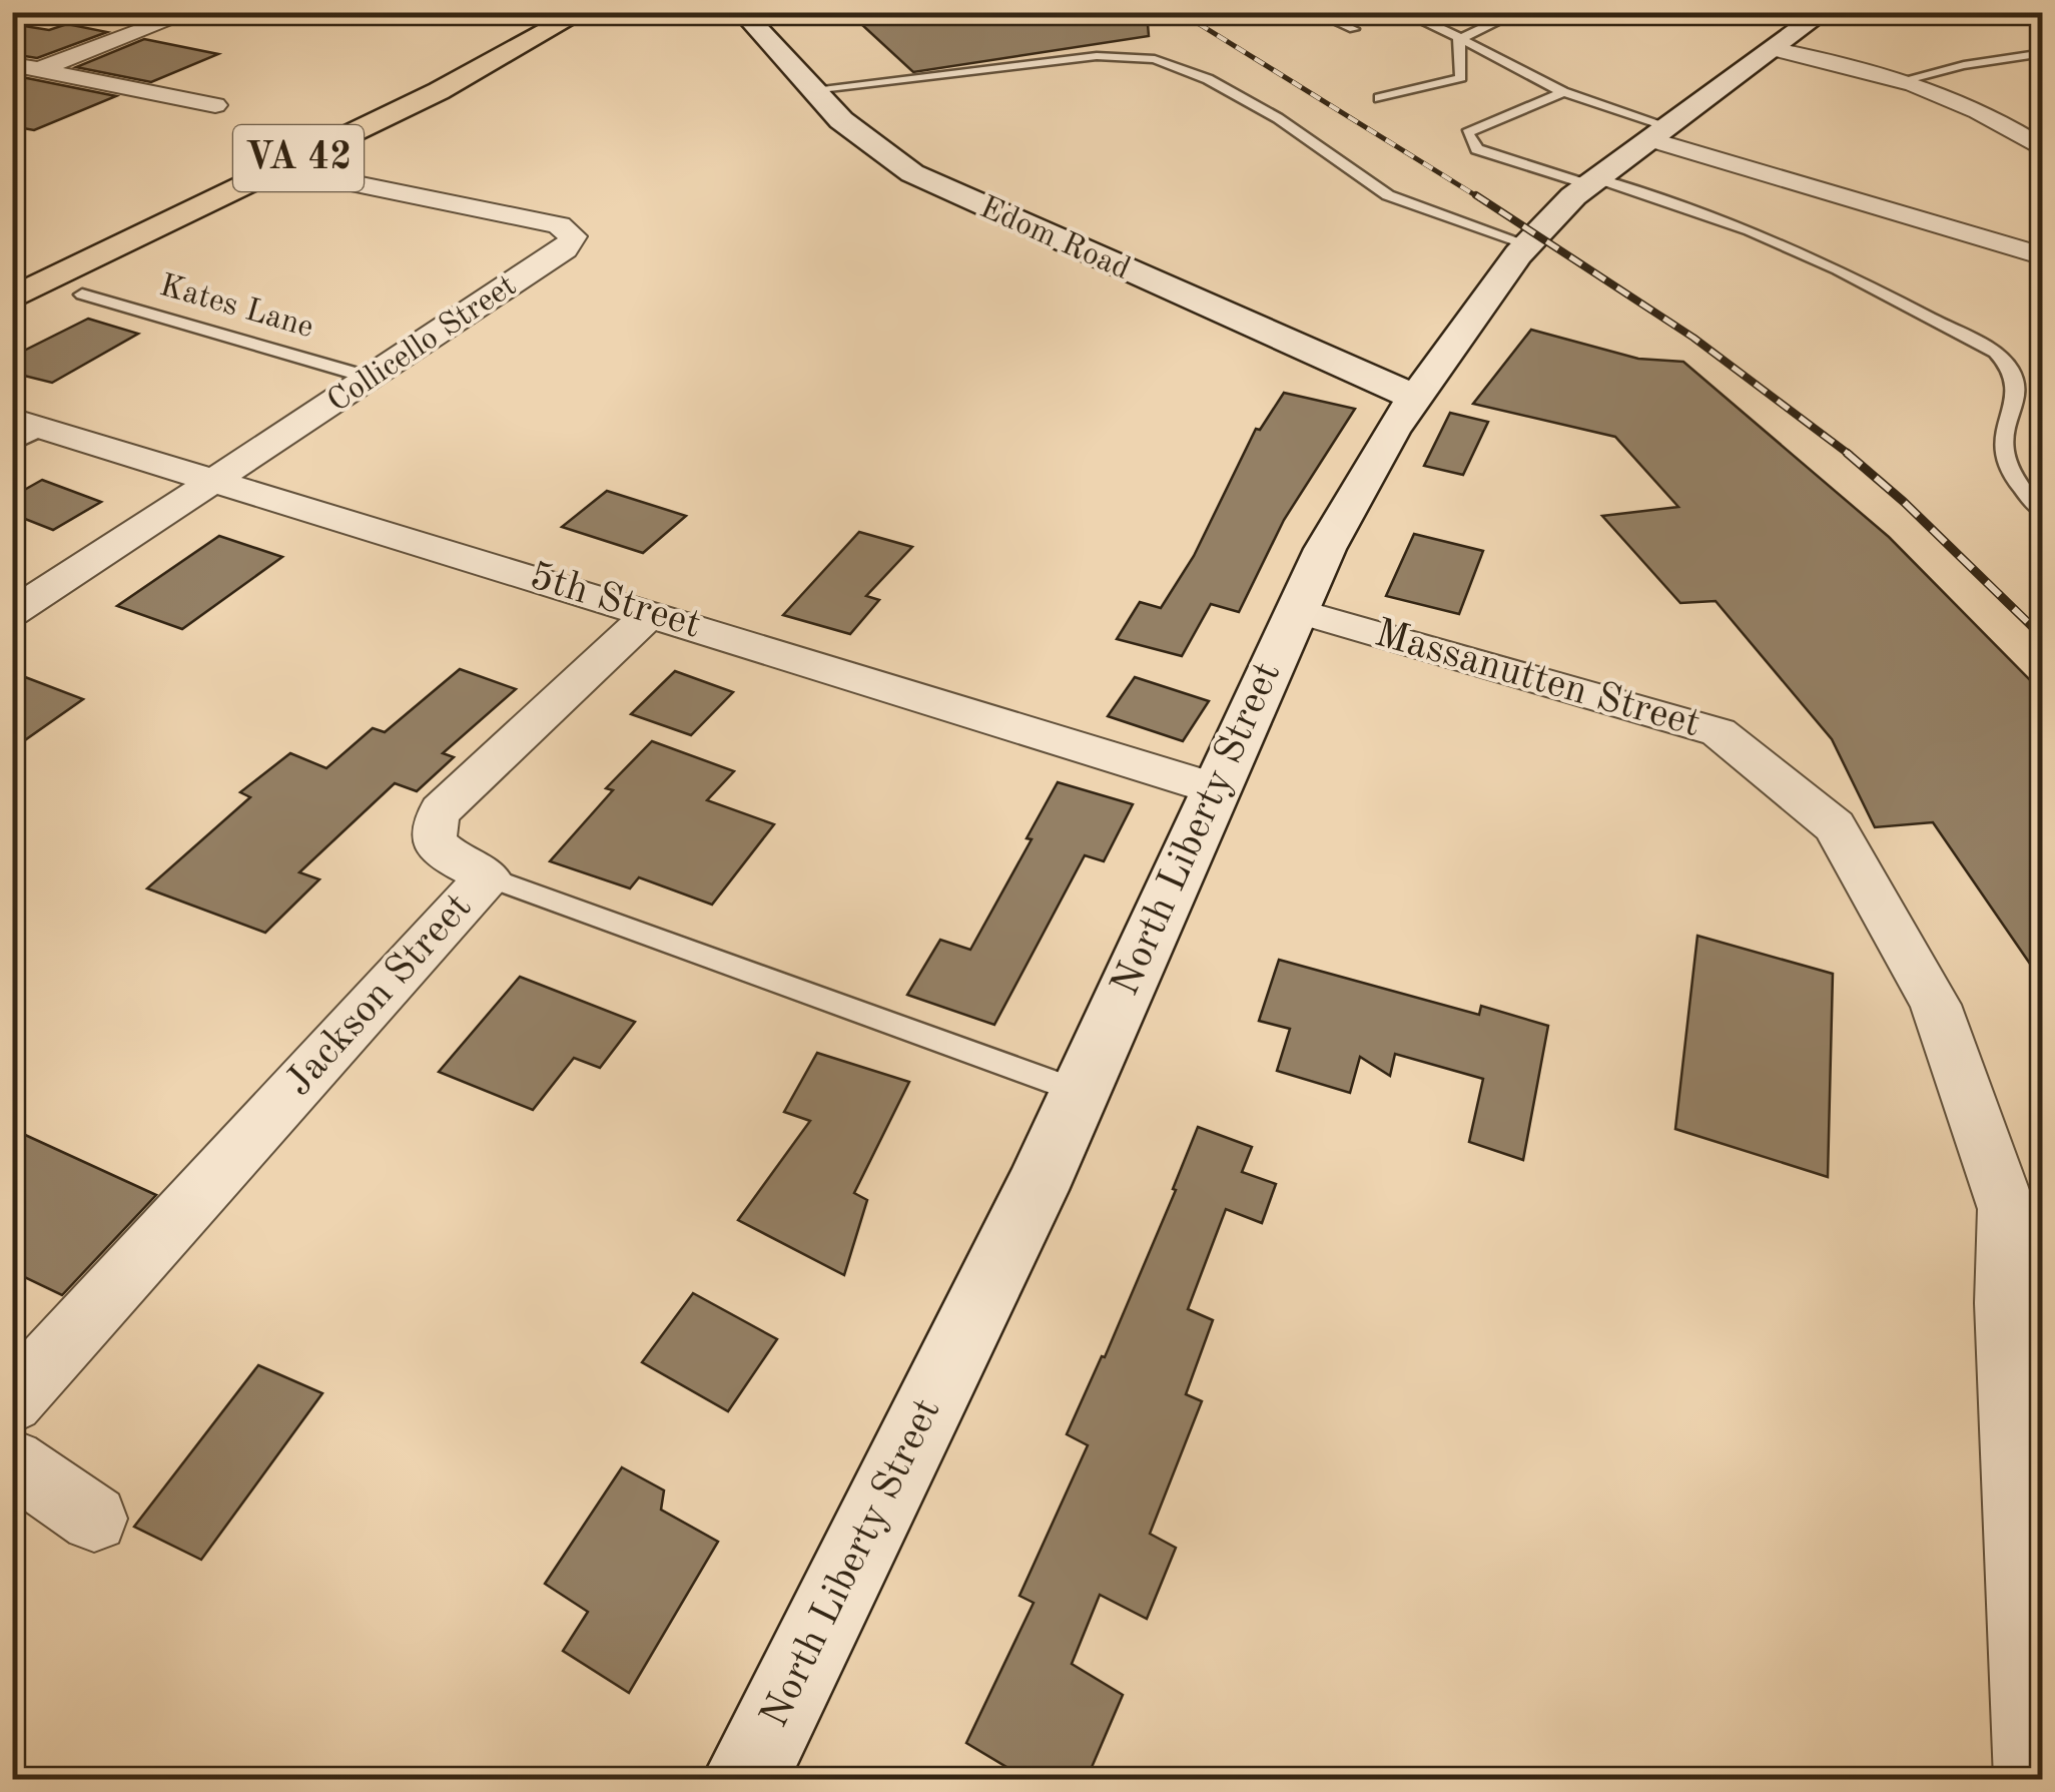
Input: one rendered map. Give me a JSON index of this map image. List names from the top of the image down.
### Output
{
  "streets": {
    "main road": ["VA 42"],
    "street": [
      "Edom Road",
      "Collicello Street",
      "5th Street",
      "Massanutten Street",
      "North Liberty Street",
      "Jackson Street"
    ],
    "lane": ["Kates Lane"]
  },
  "crossings": [
    ["VA 42", "Collicello Street"],
    ["Edom Road", "North Liberty Street"],
    ["Kates Lane", "Collicello Street"],
    ["Collicello Street", "5th Street"],
    ["5th Street", "North Liberty Street"],
    ["5th Street", "Jackson Street"],
    ["Massanutten Street", "North Liberty Street"]
  ]
}
